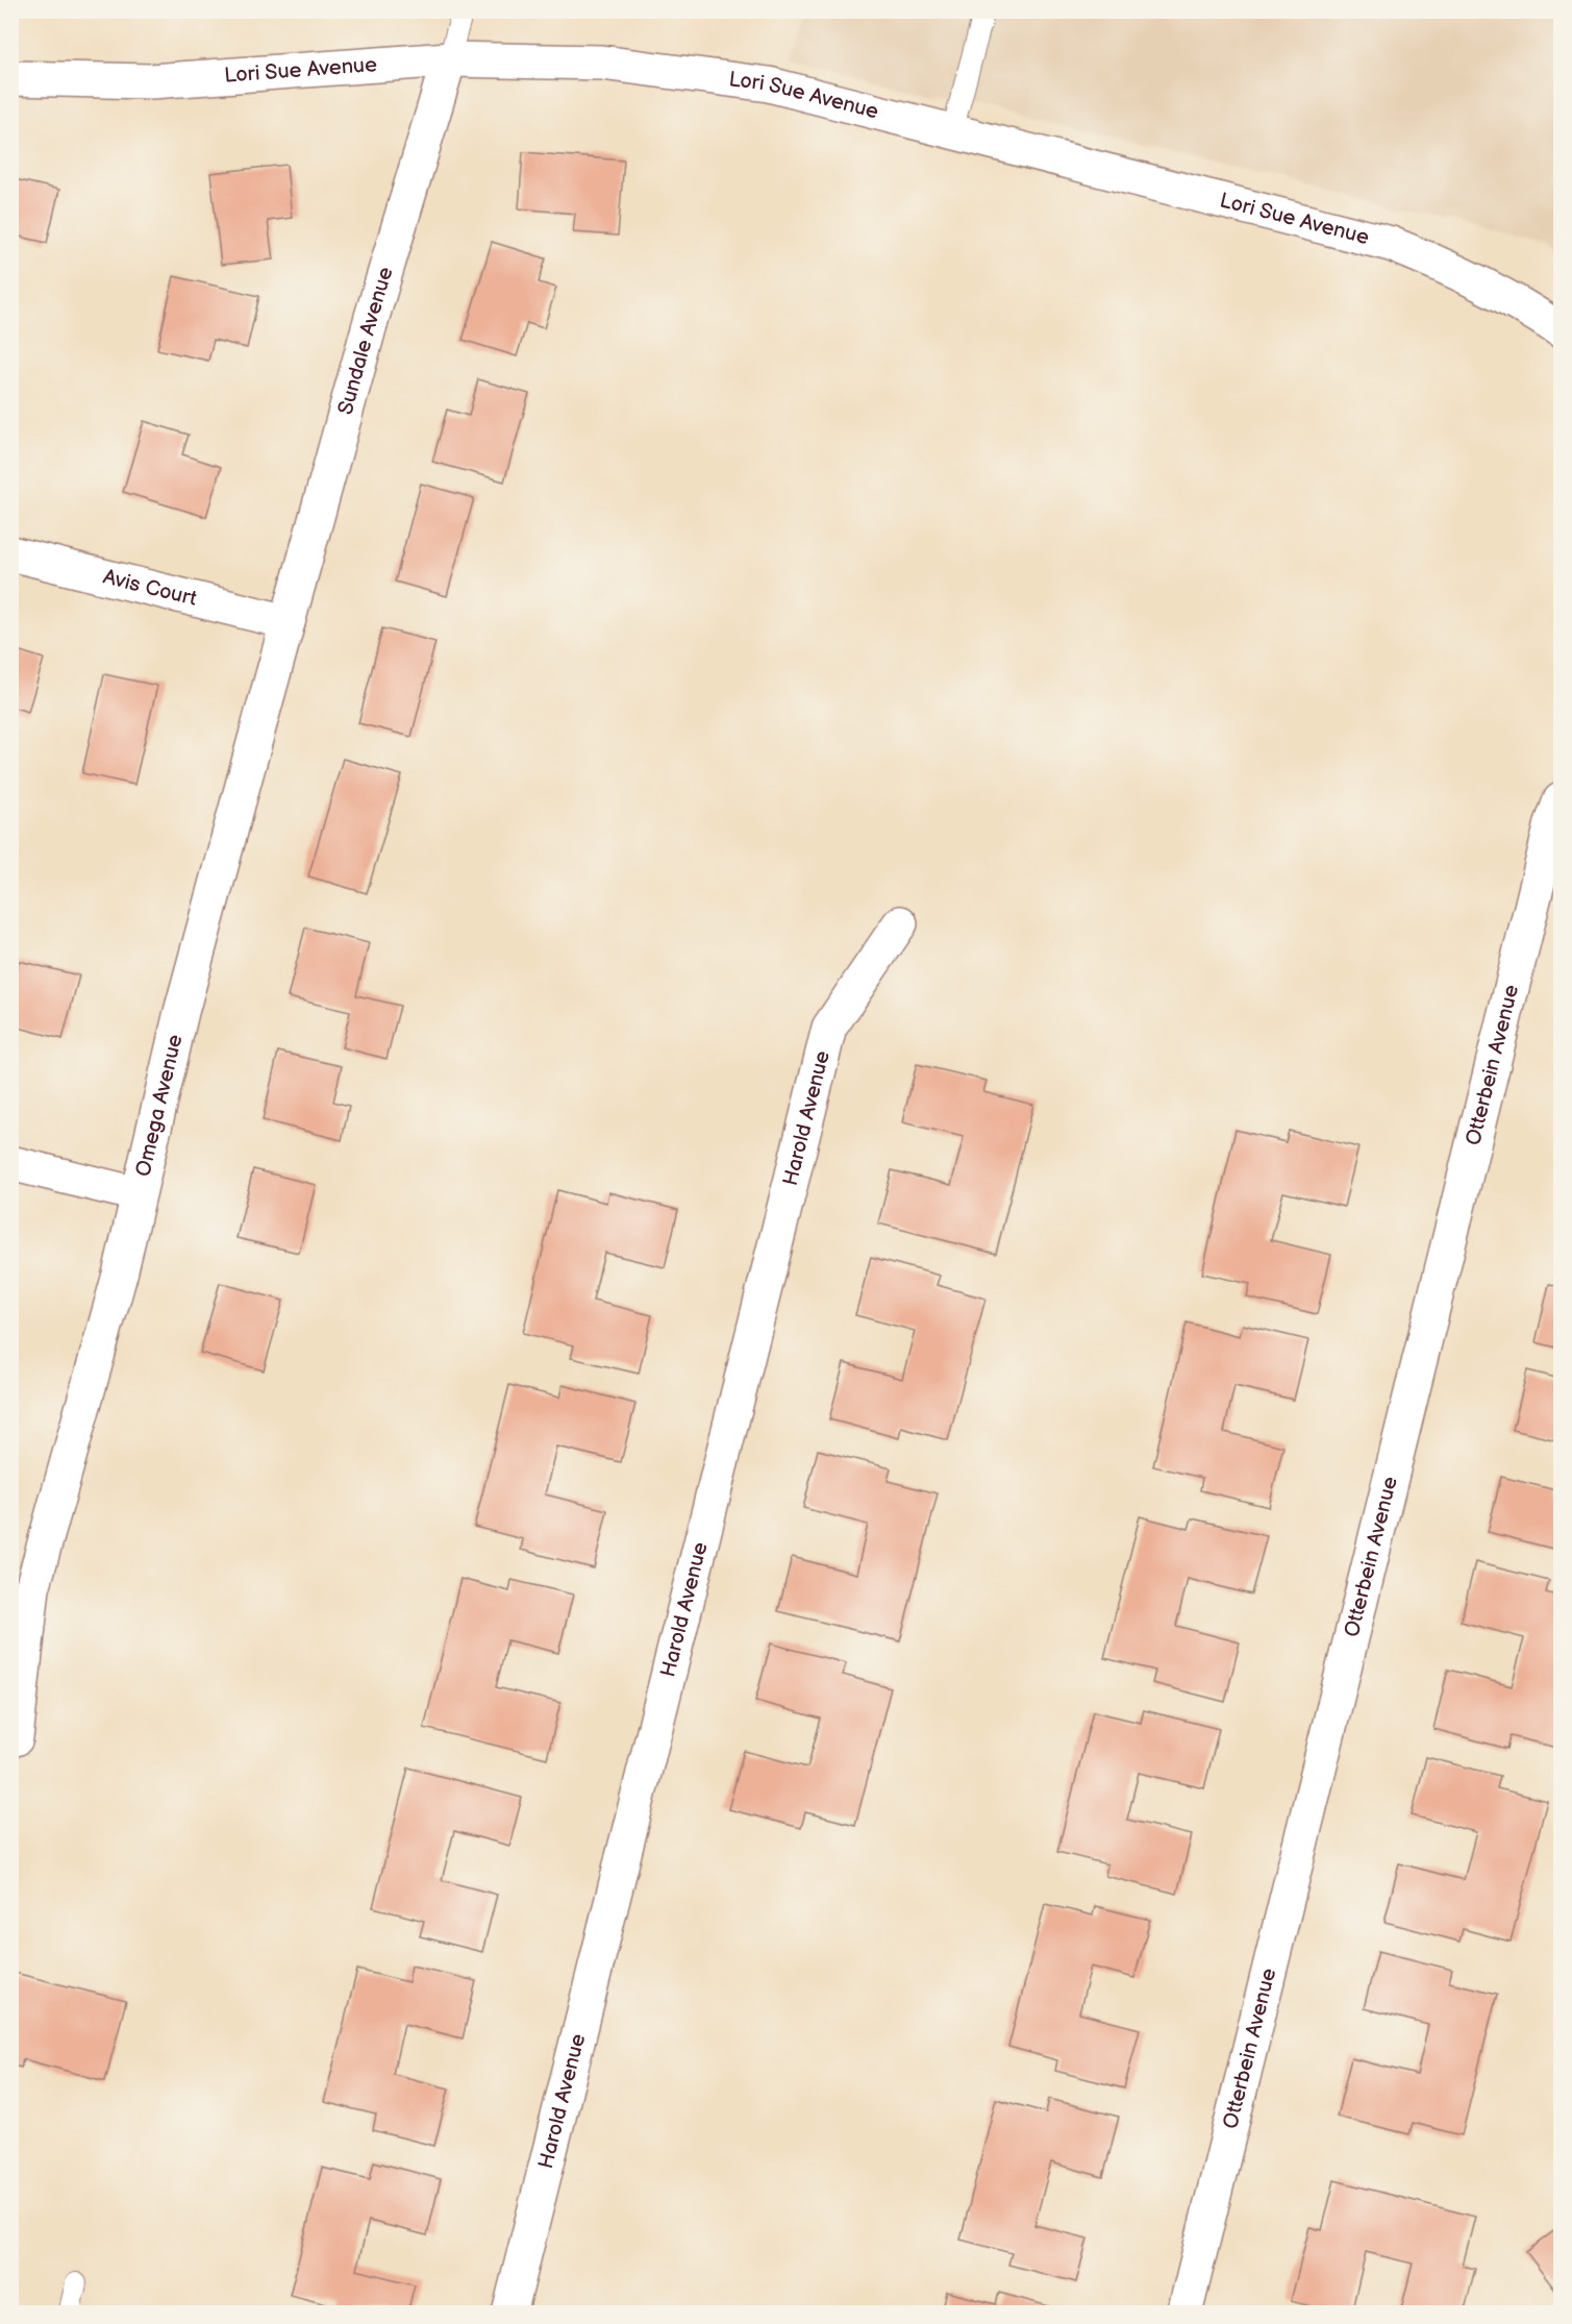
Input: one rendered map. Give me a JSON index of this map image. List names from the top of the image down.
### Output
{
  "streets": {
    "street": [
      "Lori Sue Avenue",
      "Sundale Avenue",
      "Avis Court",
      "Otterbein Avenue",
      "Omega Avenue",
      "Harold Avenue"
    ]
  },
  "crossings": [
    ["Lori Sue Avenue", "Sundale Avenue"],
    ["Sundale Avenue", "Avis Court"],
    ["Sundale Avenue", "Omega Avenue"],
    ["Avis Court", "Omega Avenue"]
  ]
}
